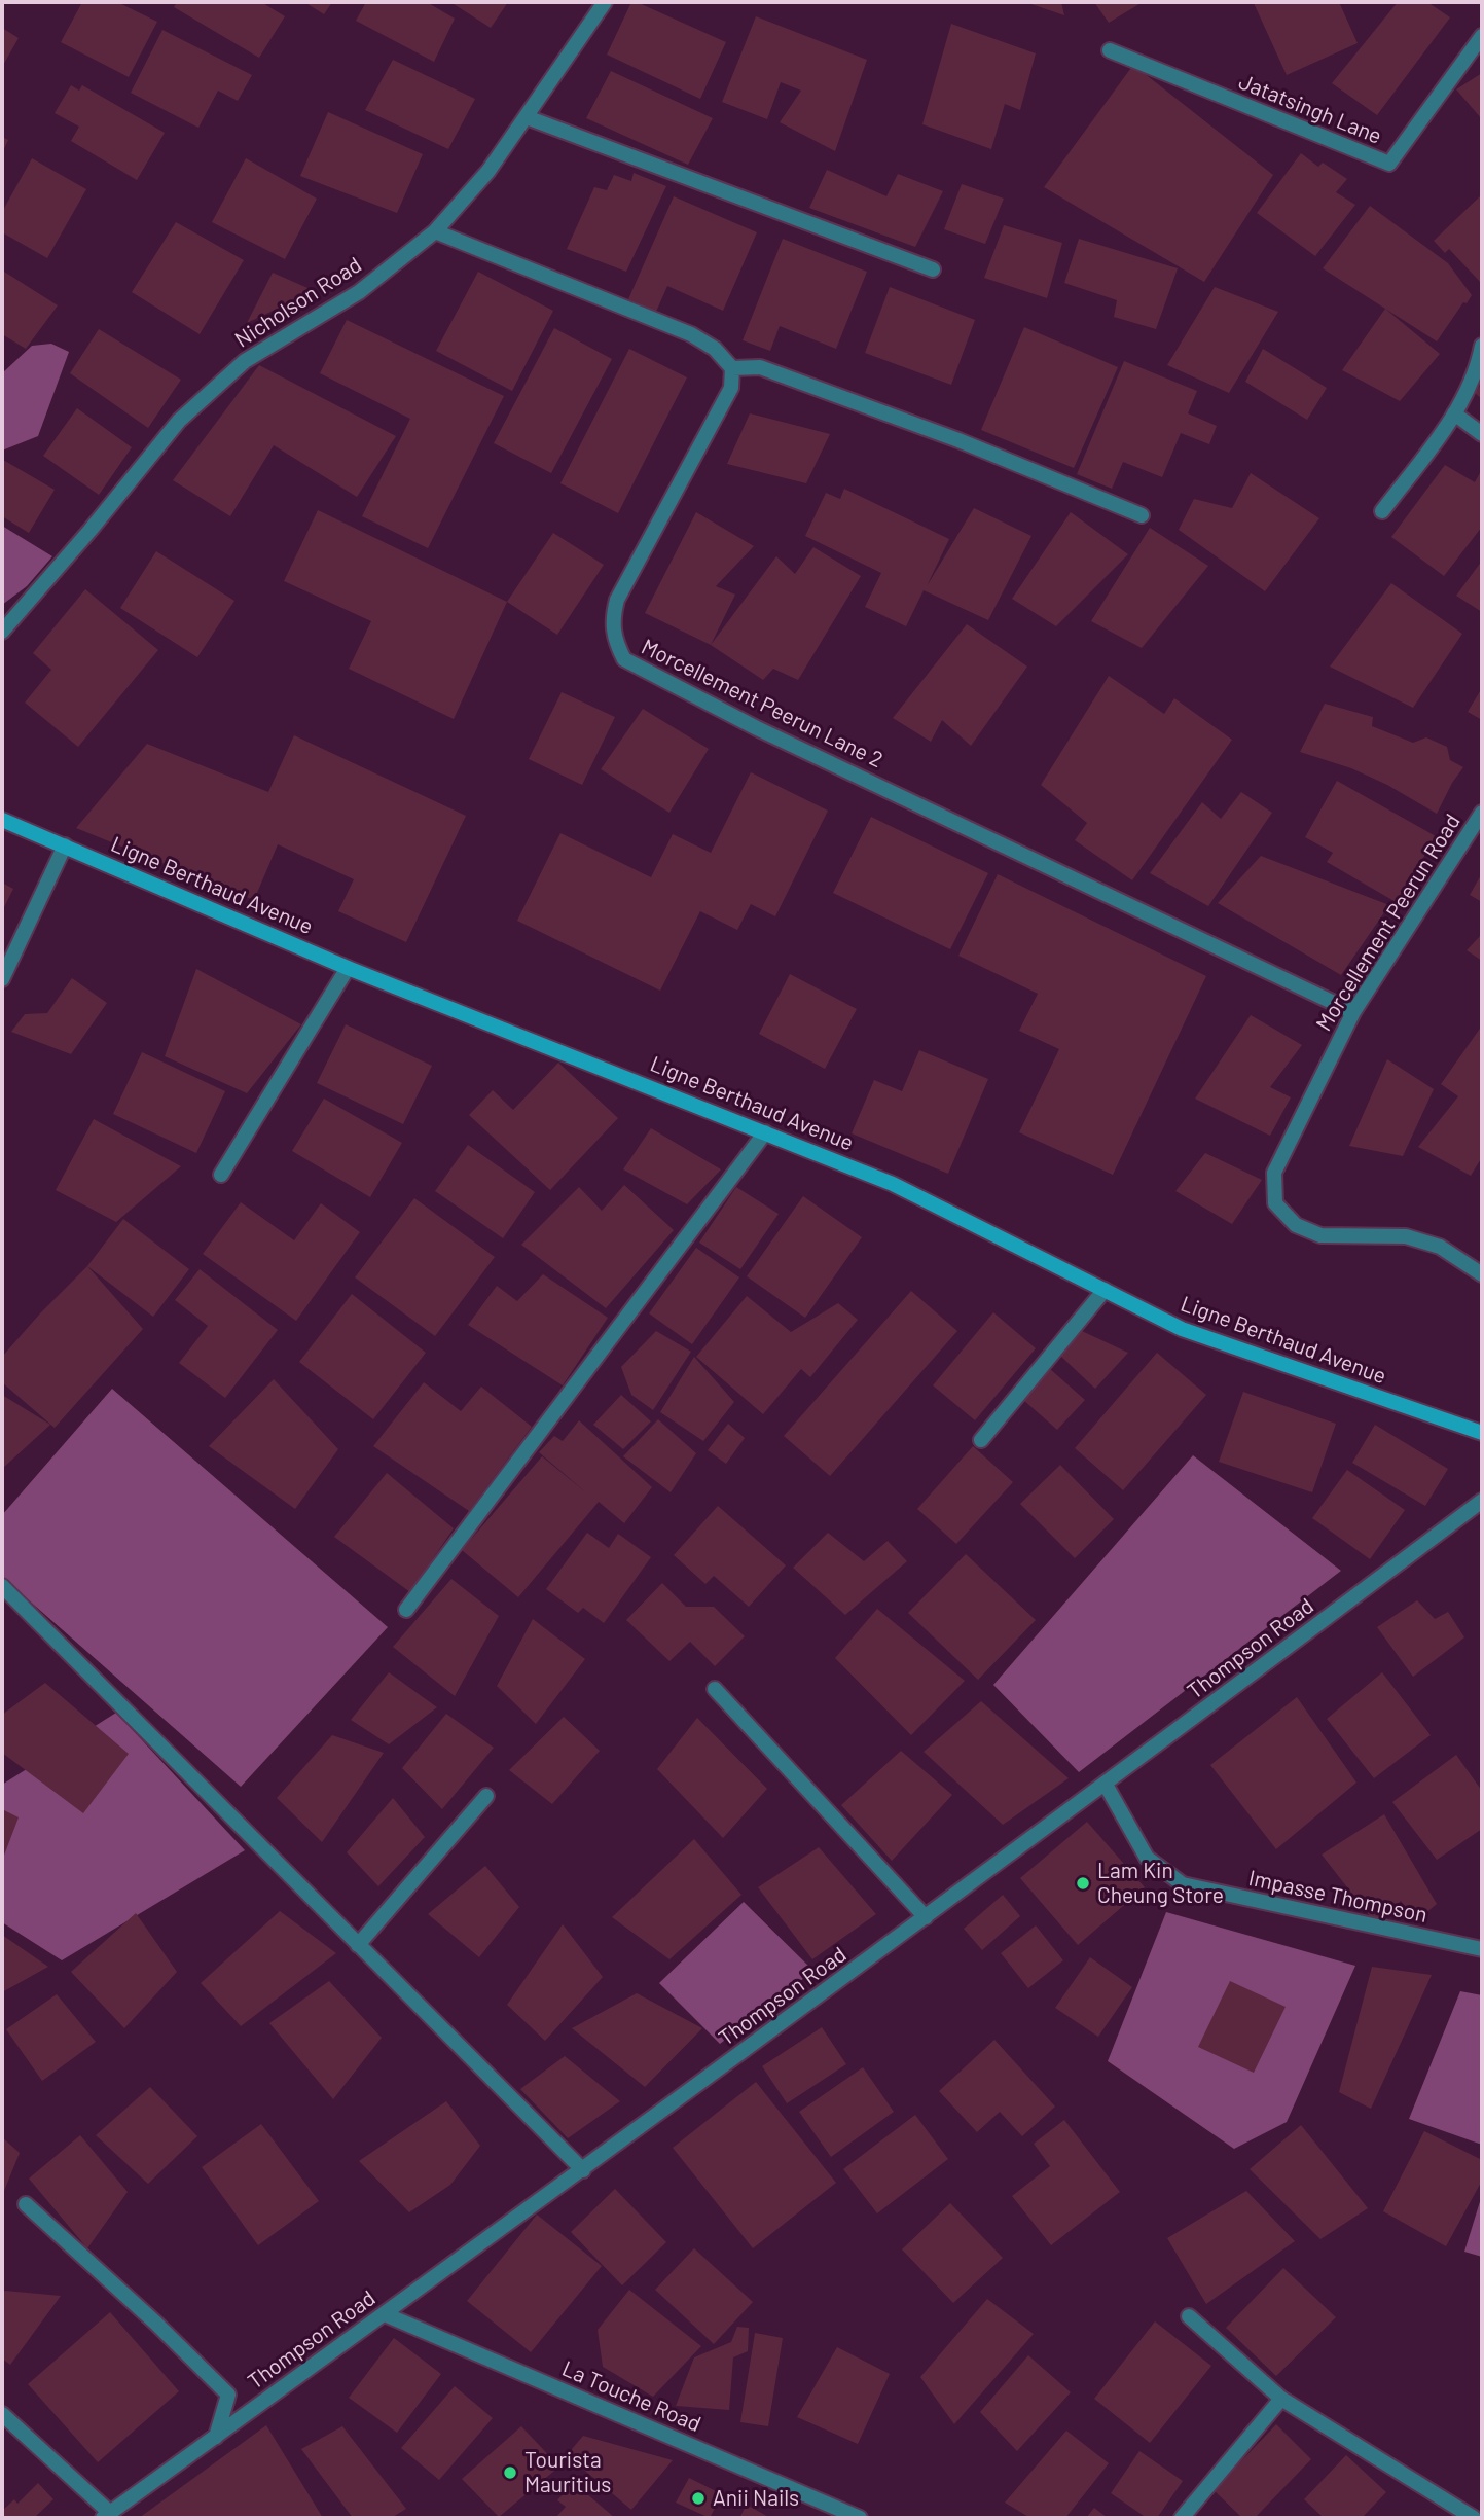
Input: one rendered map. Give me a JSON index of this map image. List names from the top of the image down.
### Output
{
  "streets": {
    "street": [
      "Jatatsingh Lane",
      "Nicholson Road",
      "Morcellement Peerun Lane 2",
      "Ligne Berthaud Avenue",
      "Morcellement Peerun Road",
      "Thompson Road",
      "Impasse Thompson",
      "La Touche Road"
    ]
  },
  "crossings": [
    ["Morcellement Peerun Lane 2", "Morcellement Peerun Road"],
    ["Thompson Road", "Impasse Thompson"],
    ["Thompson Road", "La Touche Road"]
  ],
  "places": ["Lam Kin Cheung Store", "Tourista Mauritius", "Anii Nails"]
}
